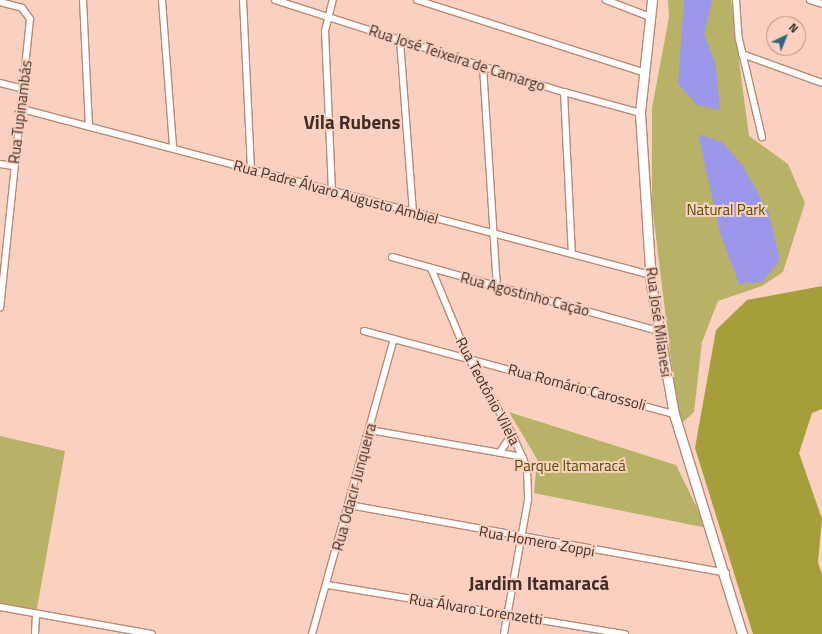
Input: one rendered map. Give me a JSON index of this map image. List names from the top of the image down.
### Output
{
  "streets": {
    "street": [
      "Rua José Teixeira de Camargo",
      "Rua Tupinambás",
      "Rua Padre Álvaro Augusto Ambiel",
      "Rua Agostinho Cação",
      "Rua José Milanesi",
      "Rua Romário Carossoli",
      "Rua Teotônio Vilela",
      "Rua Odacir Junqueira",
      "Rua Homero Zoppi",
      "Rua Álvaro Lorenzetti"
    ]
  },
  "crossings": [
    ["Rua José Teixeira de Camargo", "Rua José Milanesi"],
    ["Rua Tupinambás", "Rua Padre Álvaro Augusto Ambiel"],
    ["Rua Padre Álvaro Augusto Ambiel", "Rua José Milanesi"],
    ["Rua Agostinho Cação", "Rua José Milanesi"],
    ["Rua Agostinho Cação", "Rua Teotônio Vilela"],
    ["Rua José Milanesi", "Rua Romário Carossoli"],
    ["Rua José Milanesi", "Rua Homero Zoppi"],
    ["Rua Romário Carossoli", "Rua Teotônio Vilela"],
    ["Rua Romário Carossoli", "Rua Odacir Junqueira"],
    ["Rua Teotônio Vilela", "Rua Homero Zoppi"],
    ["Rua Teotônio Vilela", "Rua Álvaro Lorenzetti"],
    ["Rua Odacir Junqueira", "Rua Homero Zoppi"],
    ["Rua Odacir Junqueira", "Rua Álvaro Lorenzetti"]
  ],
  "districts": ["Vila Rubens", "Jardim Itamaracá"],
  "parks": ["Natural Park", "Parque Itamaracá"],
  "north": "top right"
}
